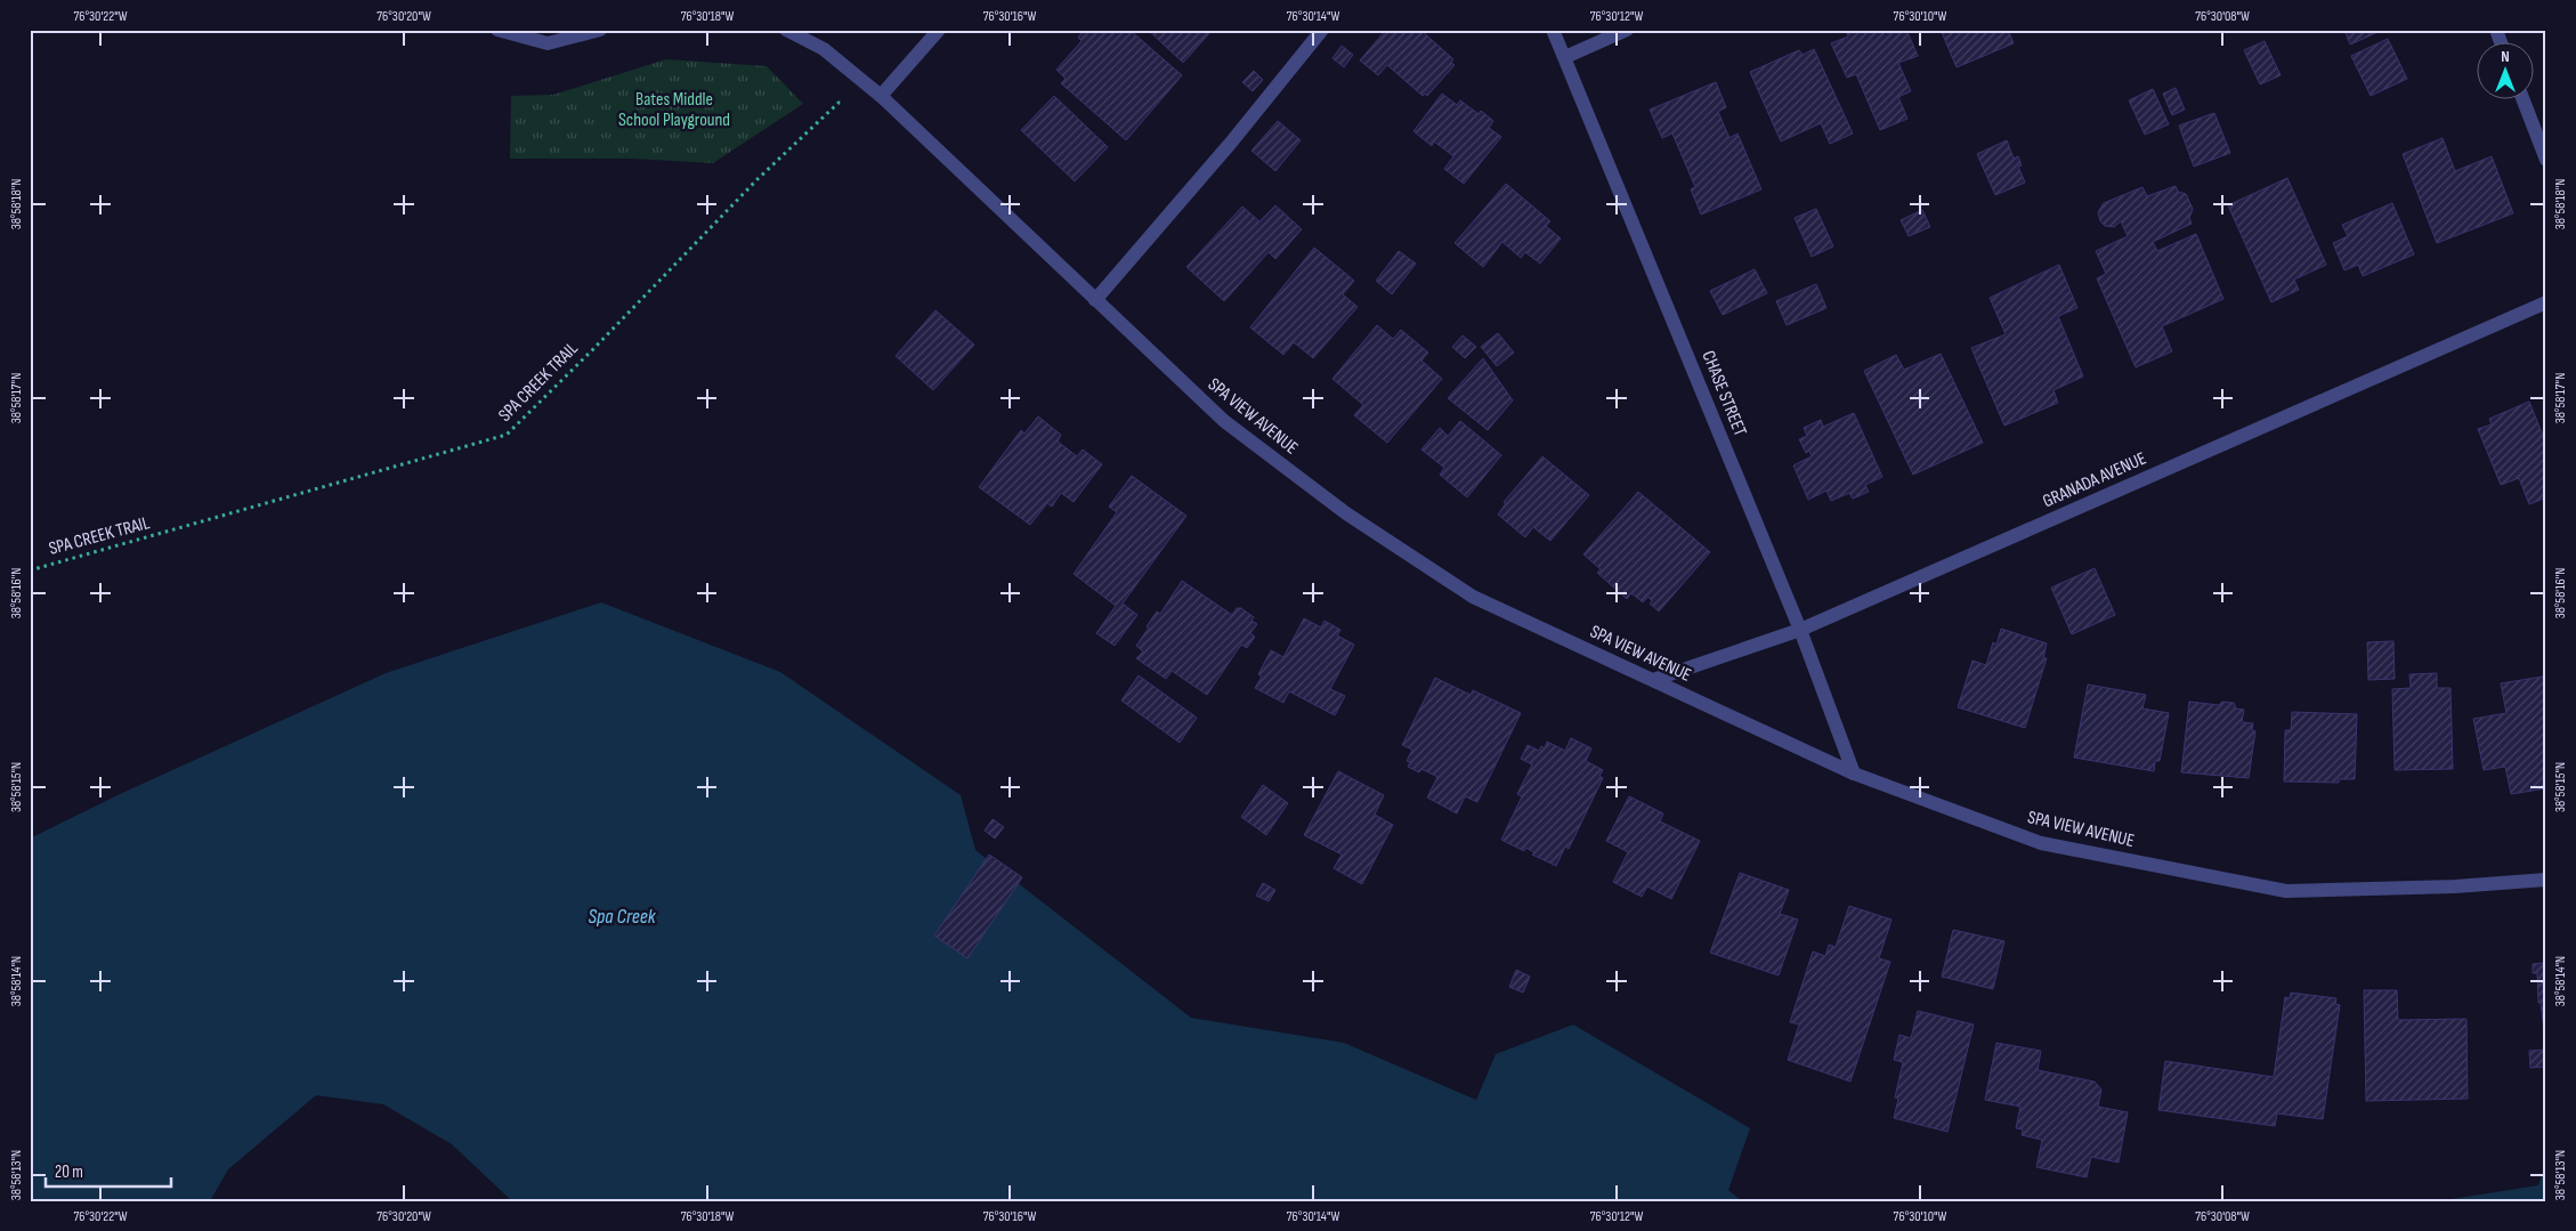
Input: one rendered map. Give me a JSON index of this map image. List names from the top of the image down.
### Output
{
  "streets": {
    "street": ["CHASE STREET", "SPA VIEW AVENUE", "GRANADA AVENUE"],
    "path": ["SPA CREEK TRAIL"]
  },
  "crossings": [
    ["SPA CREEK TRAIL", "SPA VIEW AVENUE"],
    ["CHASE STREET", "SPA VIEW AVENUE"],
    ["CHASE STREET", "GRANADA AVENUE"],
    ["SPA VIEW AVENUE", "GRANADA AVENUE"]
  ],
  "water": ["Spa Creek"],
  "parks": ["Bates Middle School Playground"],
  "scale_bar": "20 m",
  "north": "top",
  "coordinates": [
    "76°30'22\"W",
    "76°30'20\"W",
    "76°30'18\"W",
    "76°30'16\"W",
    "76°30'14\"W",
    "76°30'12\"W",
    "76°30'10\"W",
    "76°30'08\"W",
    "38°58'18\"N",
    "38°58'17\"N",
    "38°58'16\"N",
    "38°58'15\"N",
    "38°58'14\"N",
    "38°58'13\"N"
  ]
}
